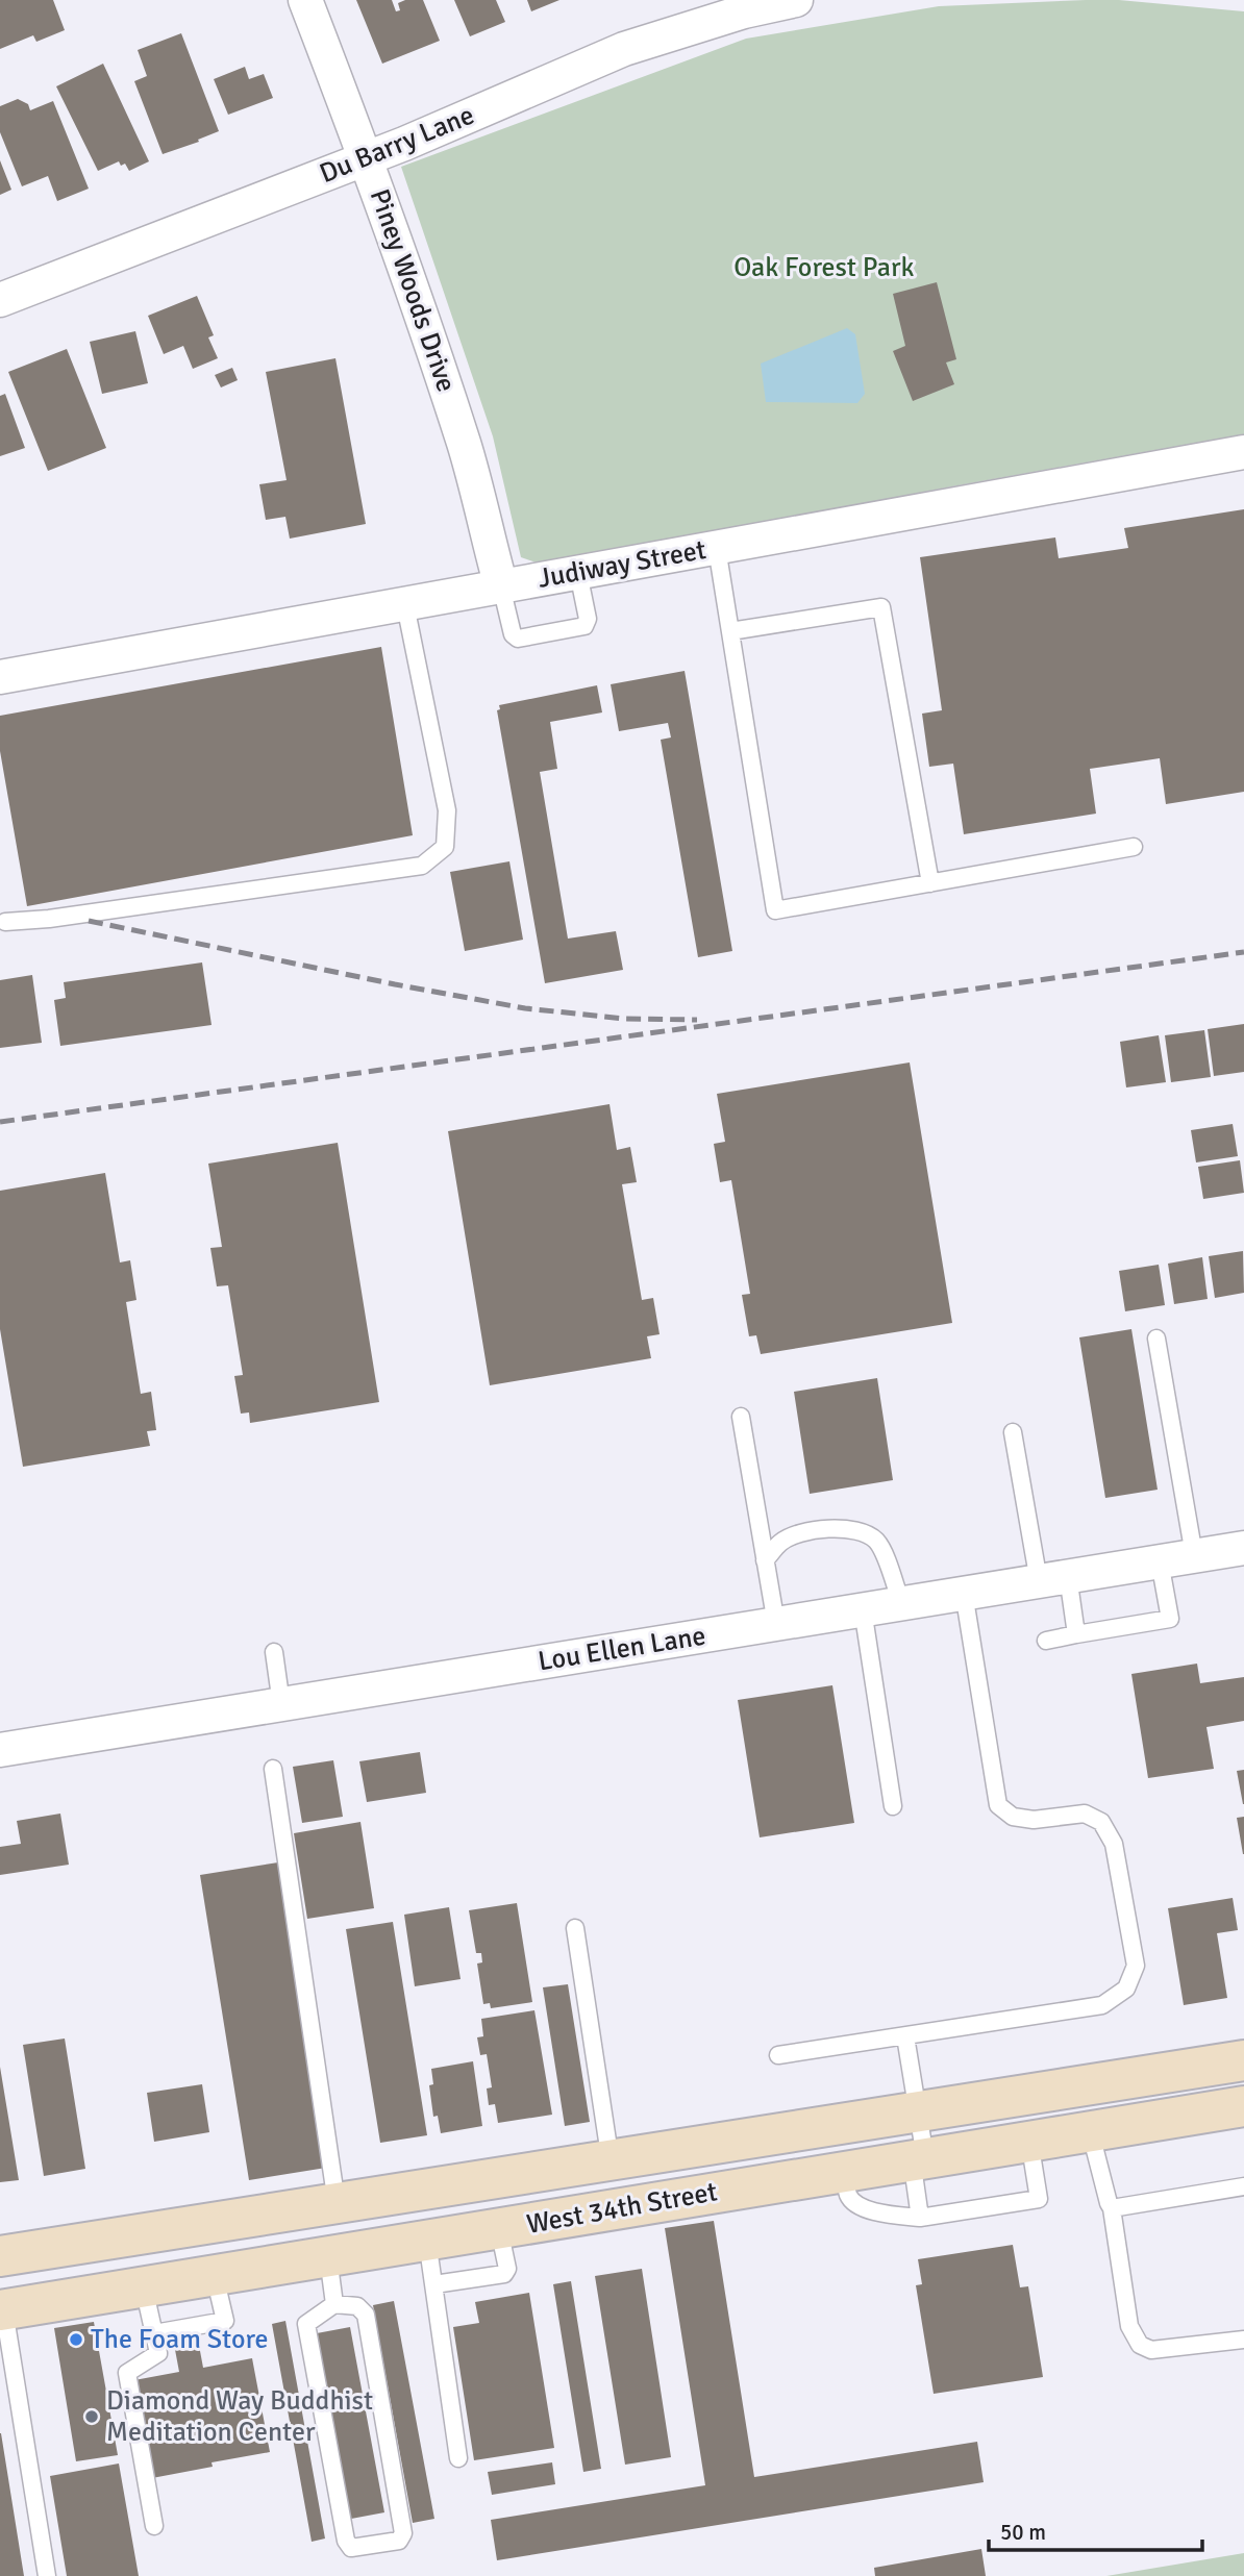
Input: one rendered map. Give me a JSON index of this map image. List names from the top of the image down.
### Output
{
  "streets": {
    "main road": ["West 34th Street"],
    "street": [
      "Du Barry Lane",
      "Piney Woods Drive",
      "Judiway Street",
      "Lou Ellen Lane"
    ]
  },
  "crossings": [
    ["Du Barry Lane", "Piney Woods Drive"],
    ["Piney Woods Drive", "Judiway Street"]
  ],
  "parks": ["Oak Forest Park"],
  "places": ["The Foam Store", "Diamond Way Buddhist Meditation Center"],
  "scale_bar": "50 m"
}
